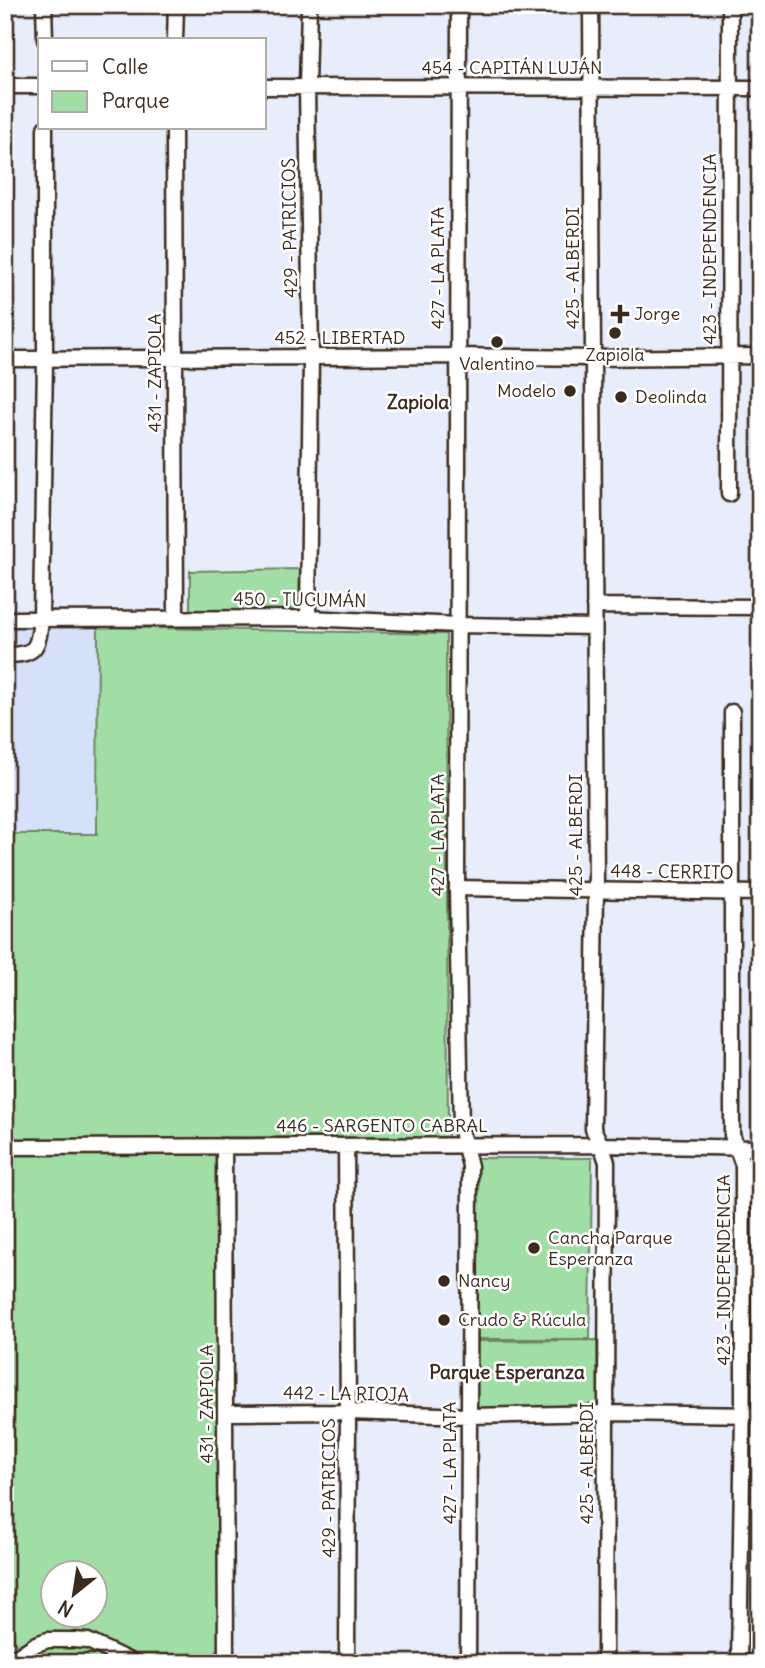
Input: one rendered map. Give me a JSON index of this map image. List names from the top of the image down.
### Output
{
  "streets": {
    "street": [
      "454 - CAPITÁN LUJÁN",
      "429 - PATRICIOS",
      "423 - INDEPENDENCIA",
      "427 - LA PLATA",
      "425 - ALBERDI",
      "452 - LIBERTAD",
      "431 - ZAPIOLA",
      "450 - TUCUMÁN",
      "448 - CERRITO",
      "446 - SARGENTO CABRAL",
      "442 - LA RIOJA"
    ]
  },
  "crossings": [
    ["454 - CAPITÁN LUJÁN", "429 - PATRICIOS"],
    ["454 - CAPITÁN LUJÁN", "423 - INDEPENDENCIA"],
    ["454 - CAPITÁN LUJÁN", "427 - LA PLATA"],
    ["454 - CAPITÁN LUJÁN", "425 - ALBERDI"],
    ["429 - PATRICIOS", "452 - LIBERTAD"],
    ["429 - PATRICIOS", "450 - TUCUMÁN"],
    ["429 - PATRICIOS", "446 - SARGENTO CABRAL"],
    ["429 - PATRICIOS", "442 - LA RIOJA"],
    ["423 - INDEPENDENCIA", "452 - LIBERTAD"],
    ["423 - INDEPENDENCIA", "448 - CERRITO"],
    ["423 - INDEPENDENCIA", "446 - SARGENTO CABRAL"],
    ["423 - INDEPENDENCIA", "442 - LA RIOJA"],
    ["427 - LA PLATA", "452 - LIBERTAD"],
    ["427 - LA PLATA", "450 - TUCUMÁN"],
    ["427 - LA PLATA", "448 - CERRITO"],
    ["427 - LA PLATA", "446 - SARGENTO CABRAL"],
    ["427 - LA PLATA", "442 - LA RIOJA"],
    ["425 - ALBERDI", "452 - LIBERTAD"],
    ["425 - ALBERDI", "450 - TUCUMÁN"],
    ["425 - ALBERDI", "448 - CERRITO"],
    ["425 - ALBERDI", "446 - SARGENTO CABRAL"],
    ["425 - ALBERDI", "442 - LA RIOJA"],
    ["452 - LIBERTAD", "431 - ZAPIOLA"],
    ["431 - ZAPIOLA", "450 - TUCUMÁN"],
    ["431 - ZAPIOLA", "446 - SARGENTO CABRAL"],
    ["431 - ZAPIOLA", "442 - LA RIOJA"]
  ],
  "districts": ["Zapiola", "Parque Esperanza"],
  "places": {
    "health": ["Jorge"],
    "other": [
      "Zapiola",
      "Valentino",
      "Modelo",
      "Deolinda",
      "Cancha Parque Esperanza",
      "Nancy",
      "Crudo & Rúcula"
    ]
  },
  "legend": ["Calle", "Parque"],
  "north": "bottom left"
}
